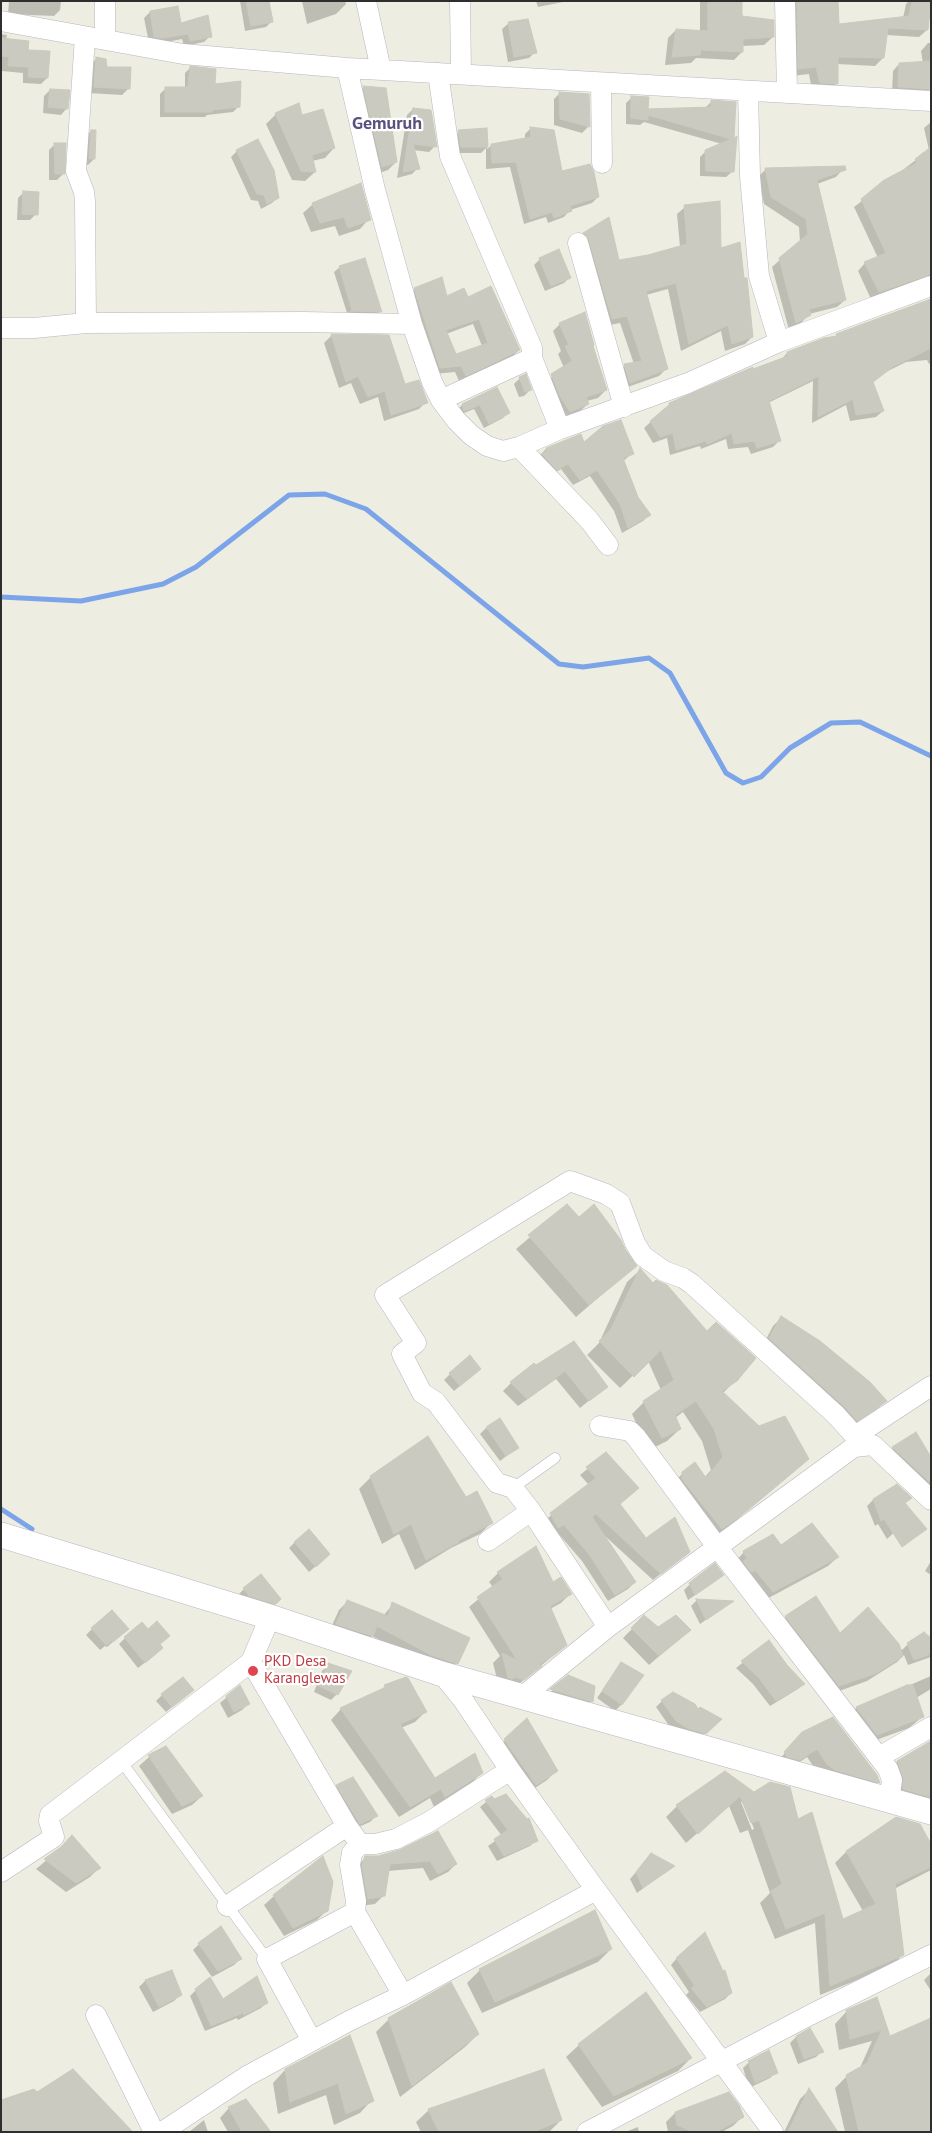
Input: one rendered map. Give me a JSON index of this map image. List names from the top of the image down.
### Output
{
  "districts": ["Gemuruh"],
  "places": ["PKD Desa Karanglewas"]
}
